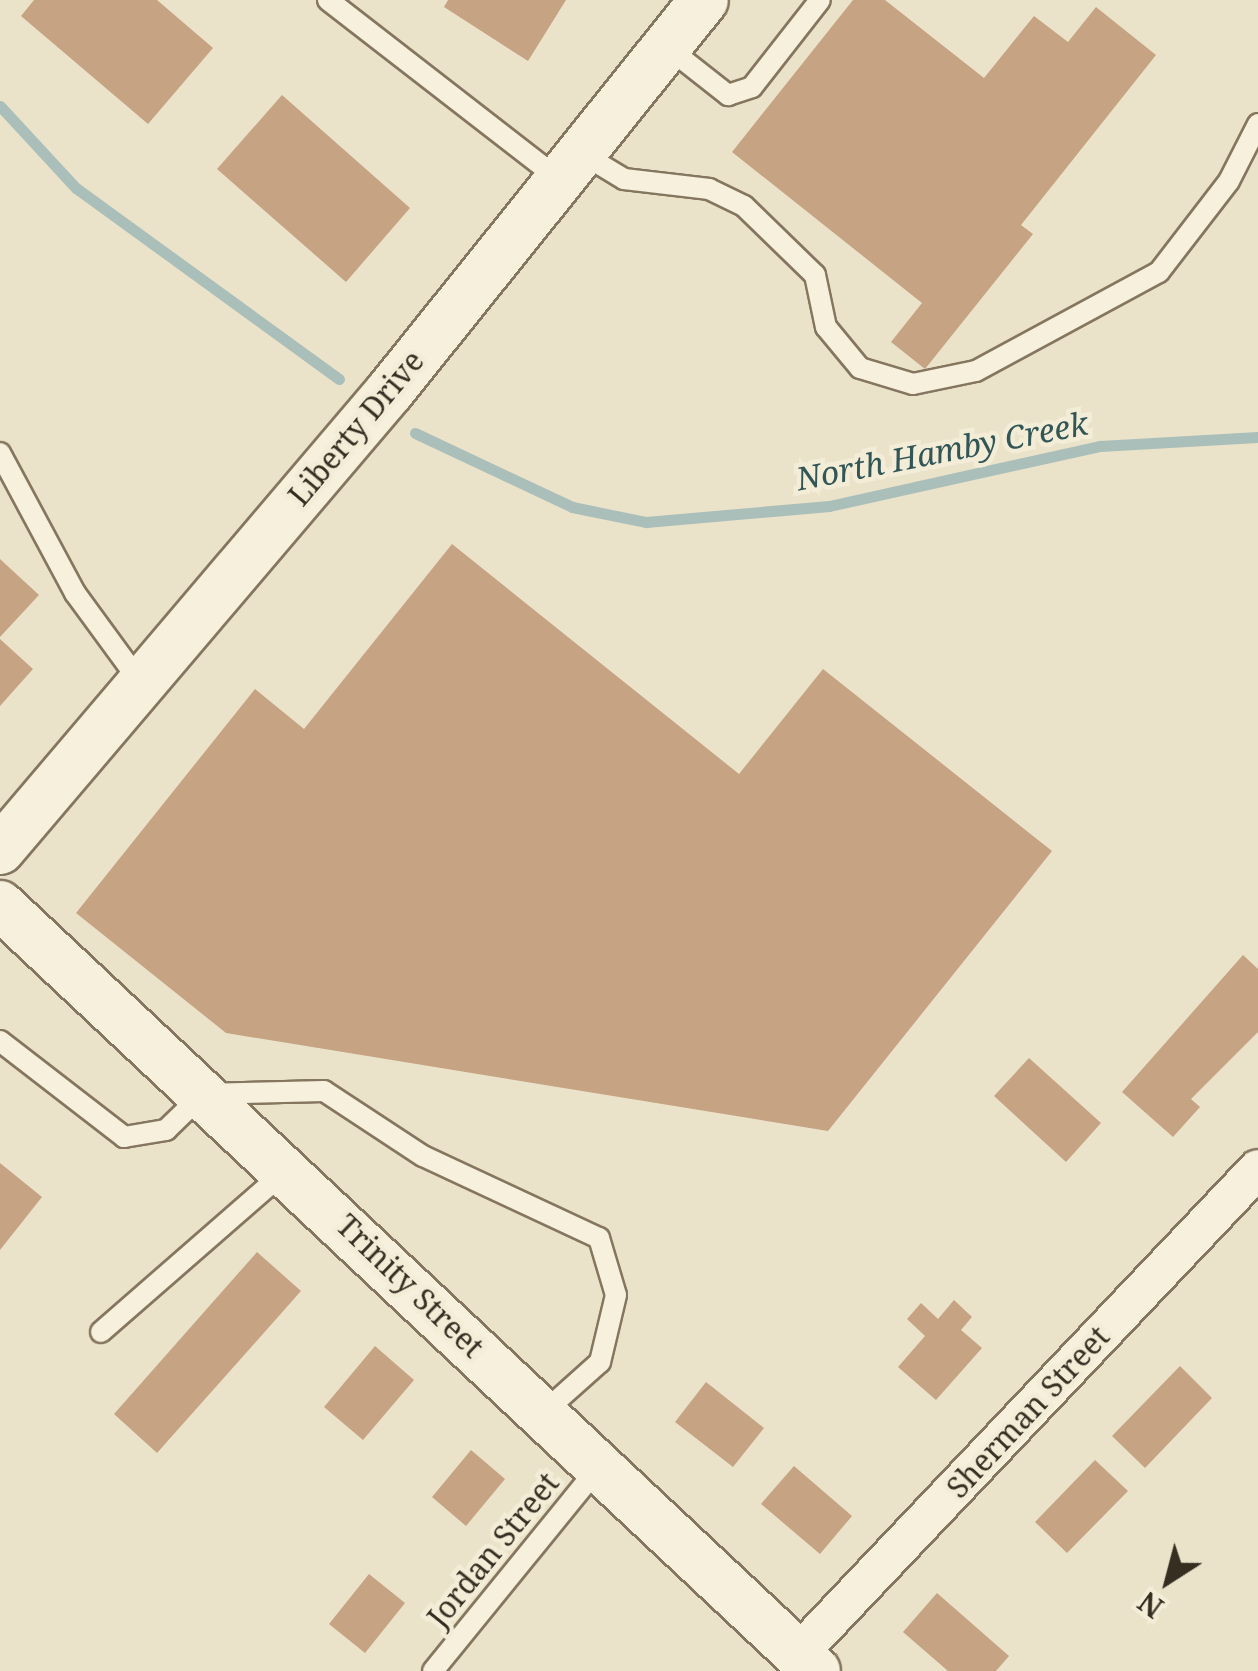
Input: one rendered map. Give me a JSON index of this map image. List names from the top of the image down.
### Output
{
  "streets": {
    "street": ["Liberty Drive", "Trinity Street", "Sherman Street"],
    "lane": ["Jordan Street"]
  },
  "crossings": [
    ["Trinity Street", "Sherman Street"],
    ["Trinity Street", "Jordan Street"]
  ],
  "water": ["North Hamby Creek"],
  "north": "bottom left"
}
